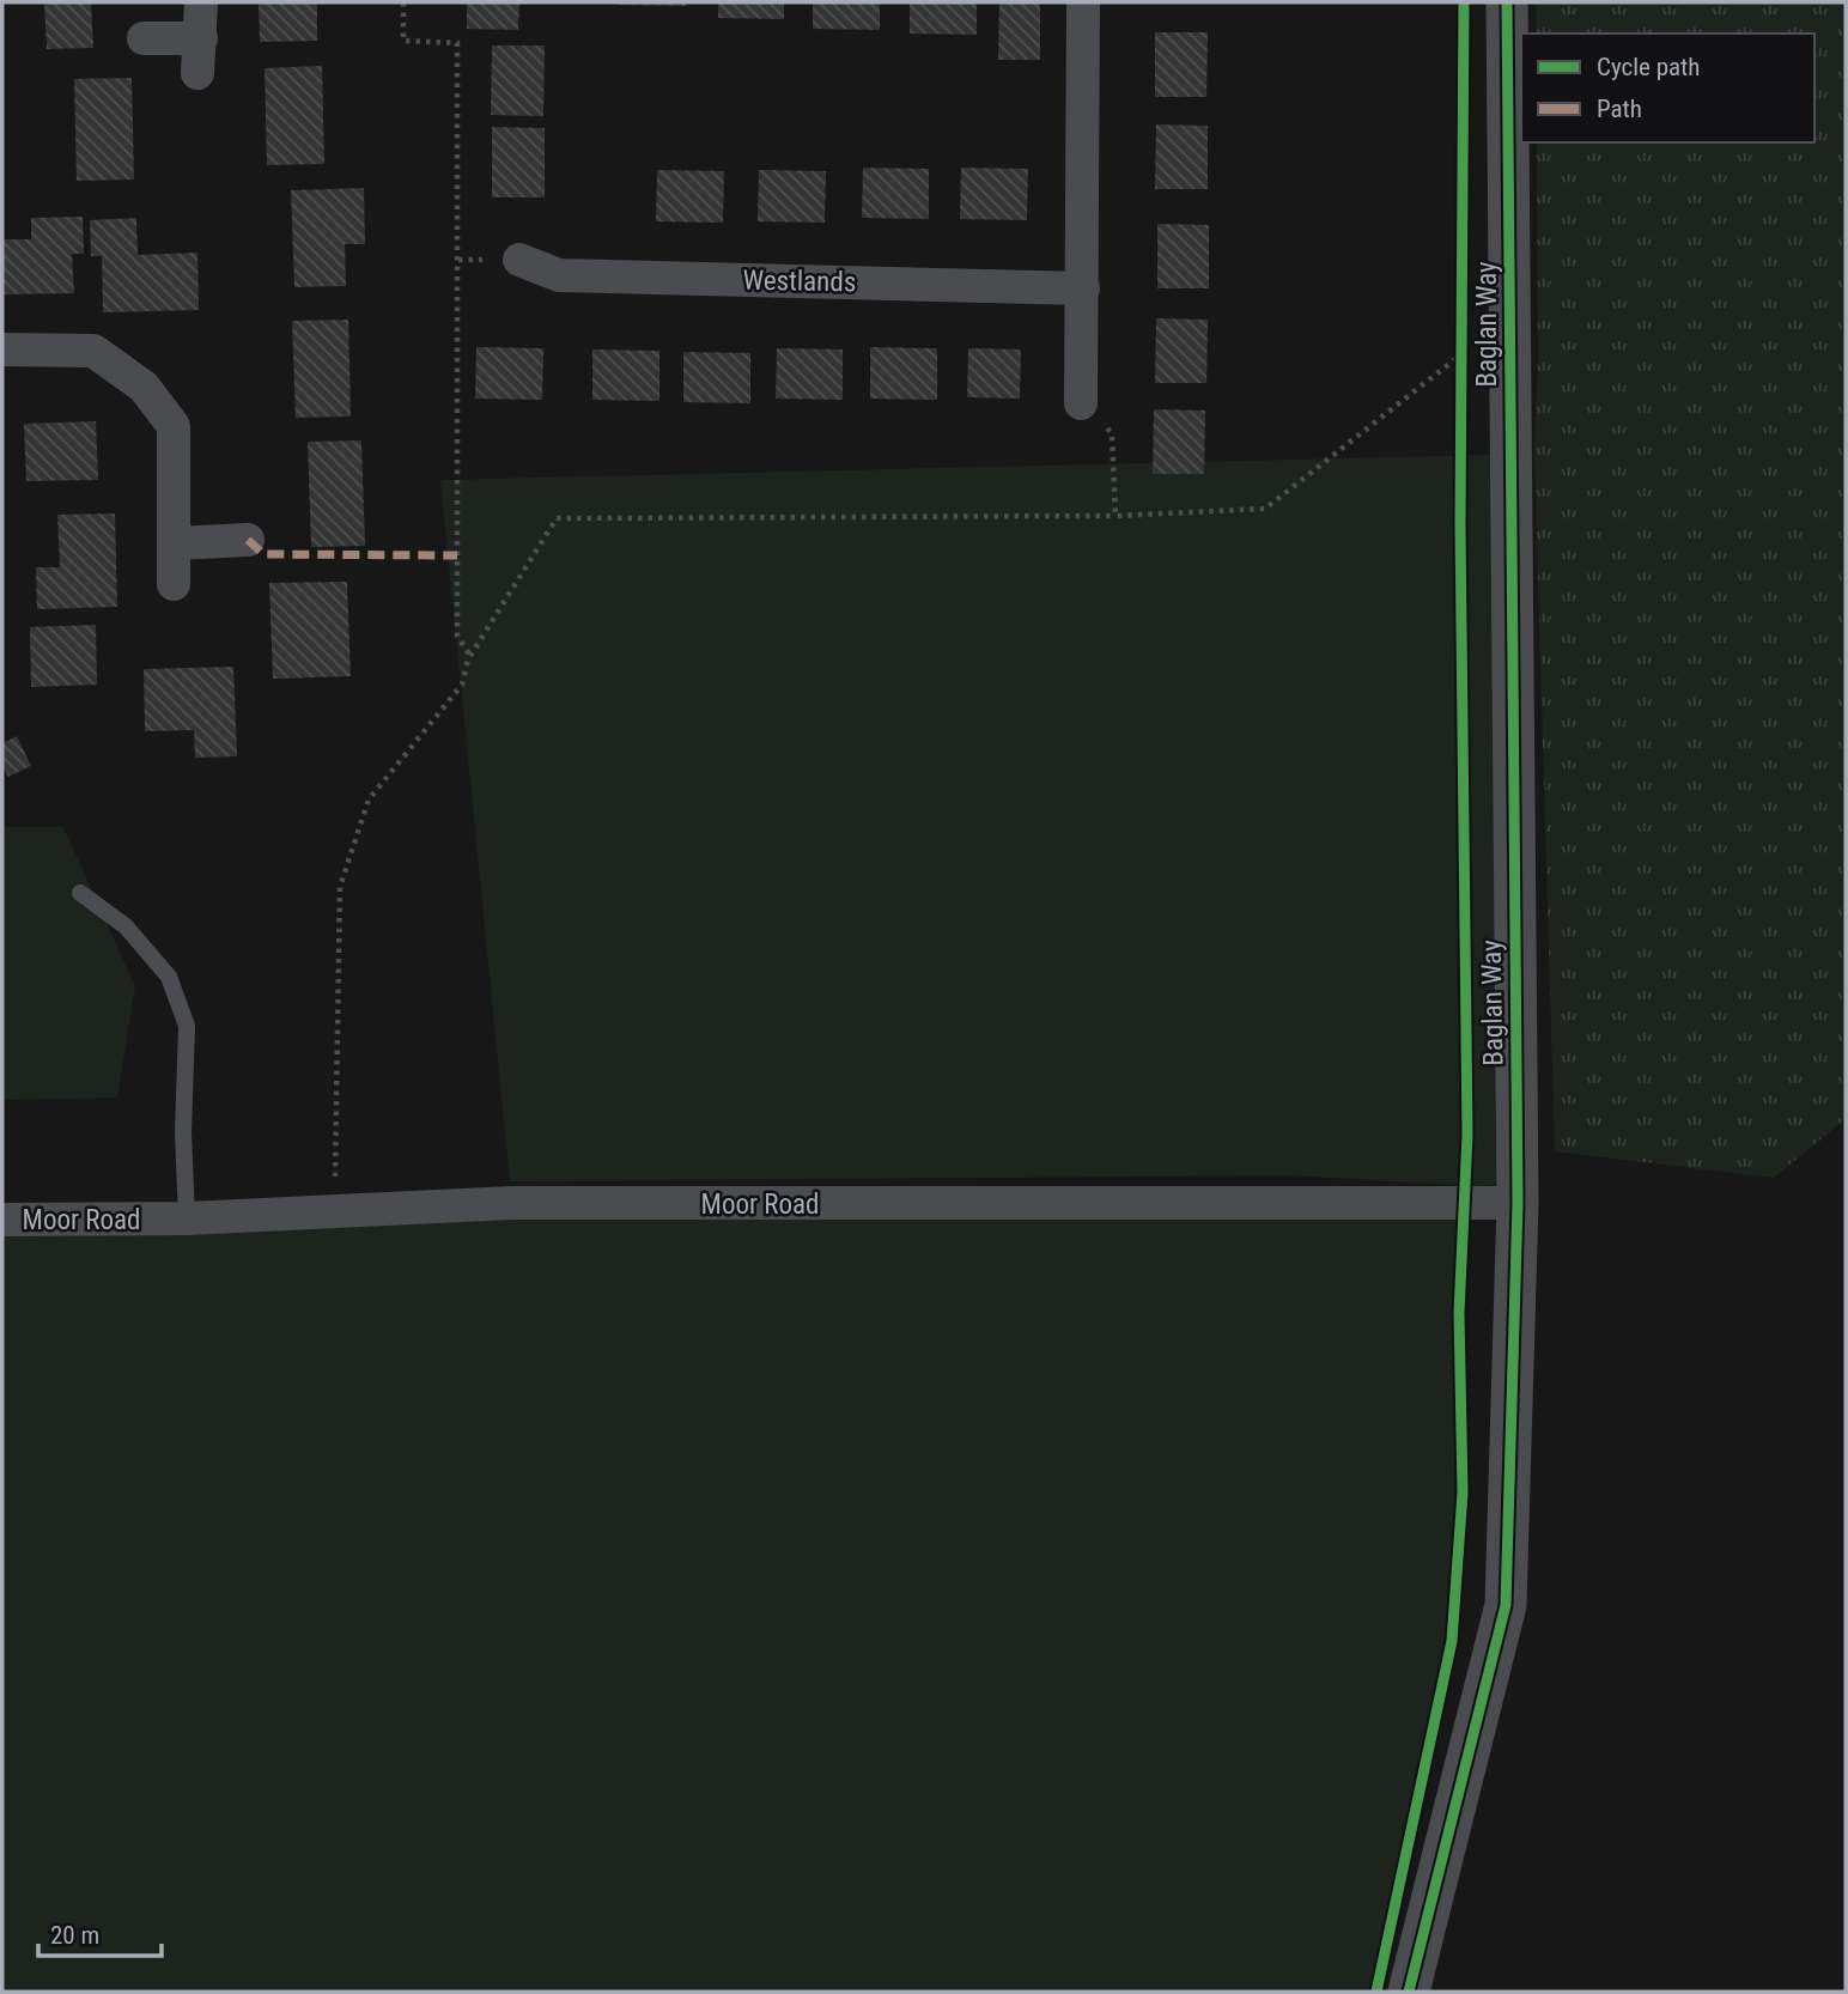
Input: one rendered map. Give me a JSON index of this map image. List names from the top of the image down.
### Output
{
  "streets": {
    "street": ["Westlands", "Baglan Way", "Moor Road"]
  },
  "crossings": [
    ["Baglan Way", "Moor Road"]
  ],
  "legend": ["Cycle path", "Path"],
  "scale_bar": "20 m"
}
